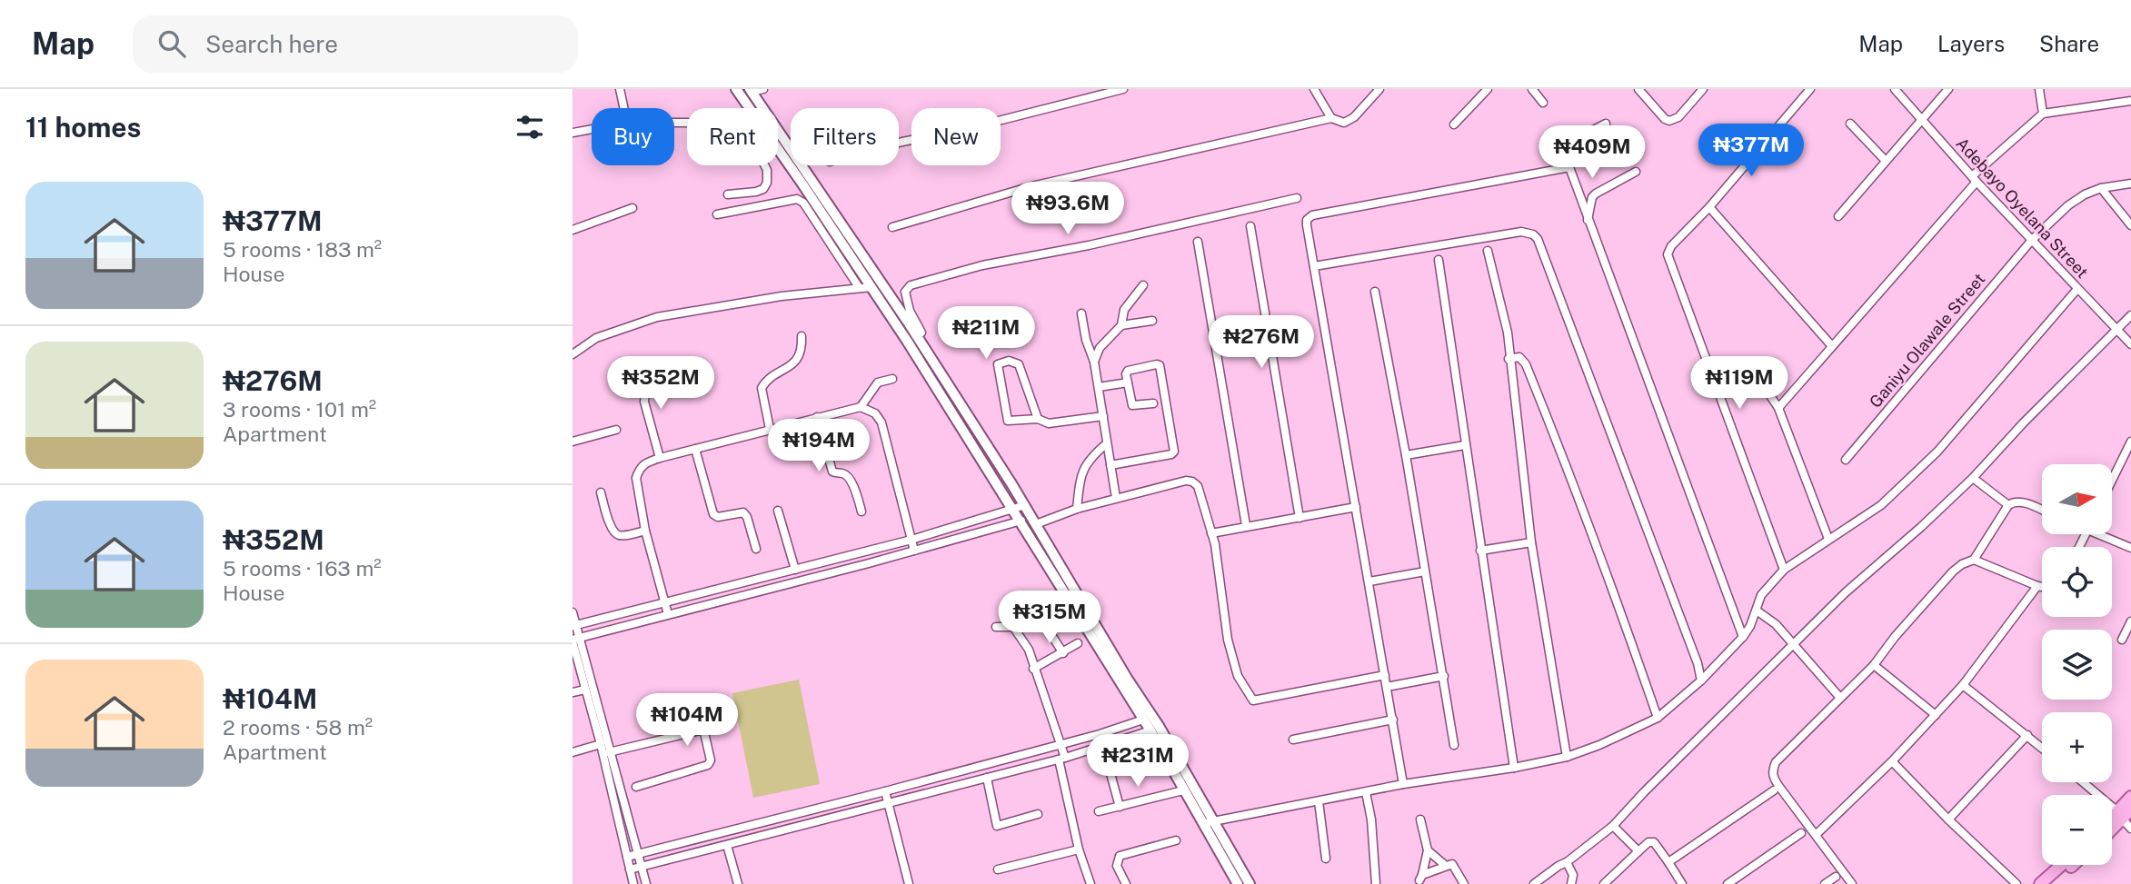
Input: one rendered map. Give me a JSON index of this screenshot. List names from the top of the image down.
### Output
{
  "streets": {
    "street": ["Adebayo Oyelana Street", "Ganiyu Olawale Street"]
  },
  "crossings": [
    ["Adebayo Oyelana Street", "Ganiyu Olawale Street"]
  ],
  "north": "right",
  "page": {
    "header": "Map",
    "search": "Search here",
    "nav": ["Map", "Layers", "Share"],
    "heading": "11 homes",
    "chip": [
      "Buy",
      "Rent",
      "Filters",
      "New"
    ],
    "price": [
      "₦377M",
      "₦409M",
      "₦93.6M",
      "₦211M",
      "₦276M",
      "₦352M",
      "₦119M",
      "₦194M",
      "₦315M",
      "₦104M",
      "₦231M"
    ],
    "list": [
      {
        "name": "₦377M",
        "note": "5 rooms · 183 m² · House"
      },
      {
        "name": "₦276M",
        "note": "3 rooms · 101 m² · Apartment"
      },
      {
        "name": "₦352M",
        "note": "5 rooms · 163 m² · House"
      },
      {
        "name": "₦104M",
        "note": "2 rooms · 58 m² · Apartment"
      }
    ],
    "map_buttons": ["+", "−"]
  }
}
